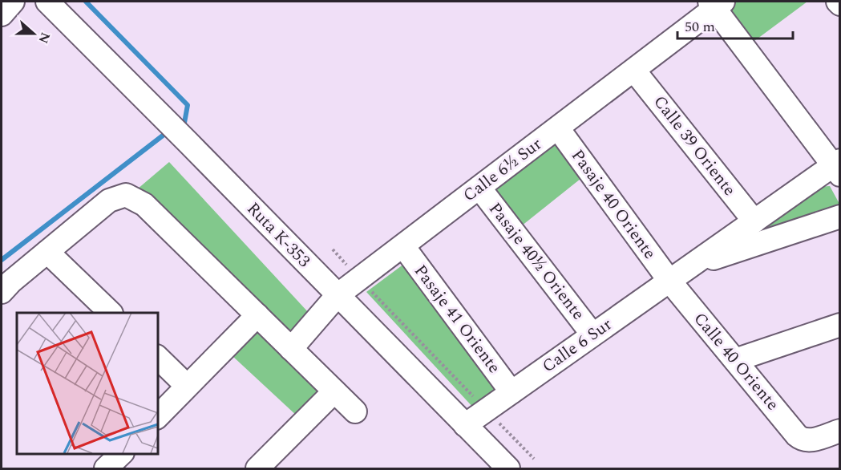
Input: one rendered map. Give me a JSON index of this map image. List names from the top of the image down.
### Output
{
  "streets": {
    "street": [
      "Calle 39 Oriente",
      "Calle 6½ Sur",
      "Pasaje 40 Oriente",
      "Ruta K-353",
      "Pasaje 40½ Oriente",
      "Pasaje 41 Oriente",
      "Calle 6 Sur",
      "Calle 40 Oriente"
    ]
  },
  "crossings": [
    ["Calle 39 Oriente", "Calle 6½ Sur"],
    ["Calle 39 Oriente", "Calle 6 Sur"],
    ["Calle 6½ Sur", "Pasaje 40 Oriente"],
    ["Calle 6½ Sur", "Ruta K-353"],
    ["Calle 6½ Sur", "Pasaje 40½ Oriente"],
    ["Calle 6½ Sur", "Pasaje 41 Oriente"],
    ["Pasaje 40 Oriente", "Calle 6 Sur"],
    ["Pasaje 40 Oriente", "Calle 40 Oriente"],
    ["Ruta K-353", "Calle 6 Sur"],
    ["Pasaje 40½ Oriente", "Calle 6 Sur"],
    ["Pasaje 41 Oriente", "Calle 6 Sur"],
    ["Calle 6 Sur", "Calle 40 Oriente"]
  ],
  "scale_bar": "50 m",
  "north": "right"
}
